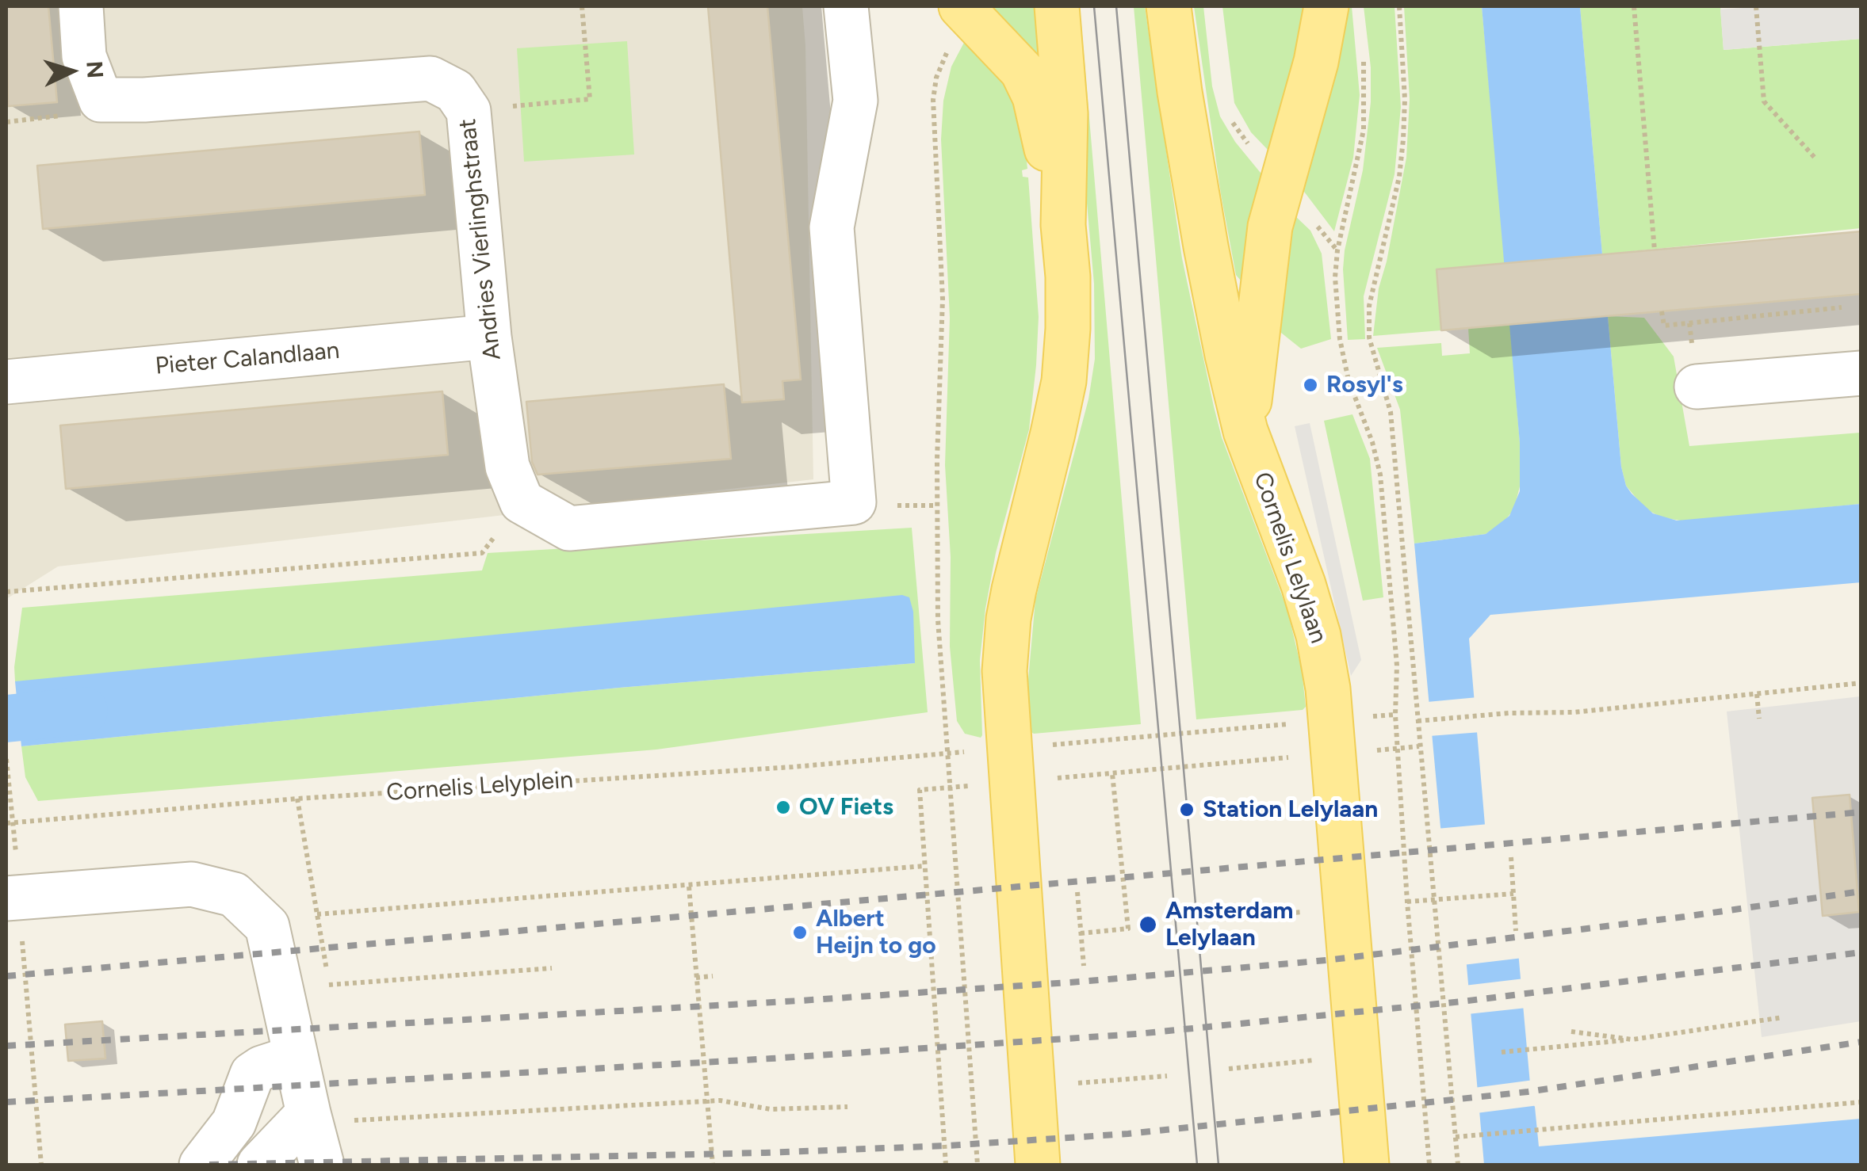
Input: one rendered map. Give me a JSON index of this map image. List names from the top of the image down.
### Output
{
  "streets": {
    "main road": ["Cornelis Lelylaan"],
    "street": ["Andries Vierlinghstraat", "Pieter Calandlaan"],
    "path": ["Cornelis Lelyplein"]
  },
  "crossings": [
    ["Andries Vierlinghstraat", "Pieter Calandlaan"]
  ],
  "places": [
    "Rosyl's",
    "OV Fiets",
    "Station Lelylaan",
    "Amsterdam Lelylaan",
    "Albert Heijn to go"
  ],
  "north": "right"
}
